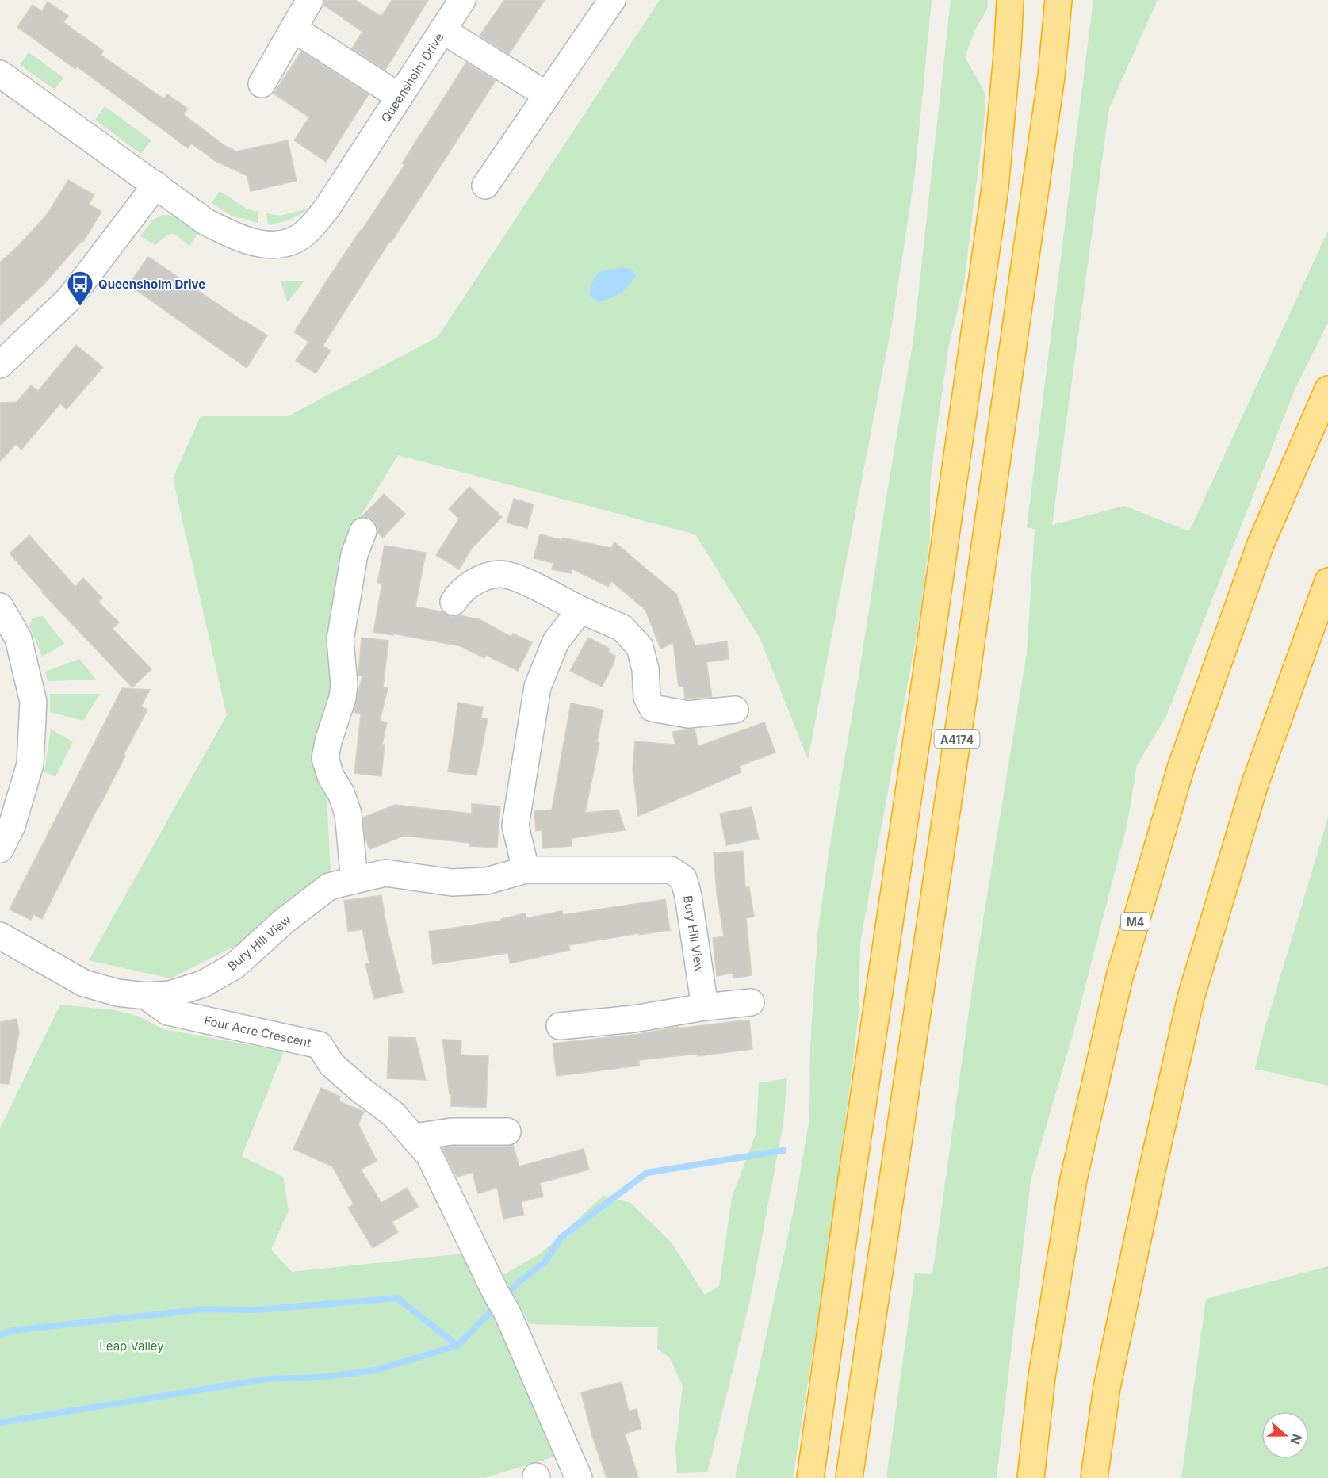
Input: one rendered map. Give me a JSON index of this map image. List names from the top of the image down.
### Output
{
  "streets": {
    "highway": ["A4174", "M4"],
    "street": ["Queensholm Drive", "Bury Hill View", "Four Acre Crescent"]
  },
  "crossings": [
    ["Bury Hill View", "Four Acre Crescent"]
  ],
  "parks": ["Leap Valley"],
  "places": {
    "bus stop": ["Queensholm Drive"]
  },
  "north": "right"
}
